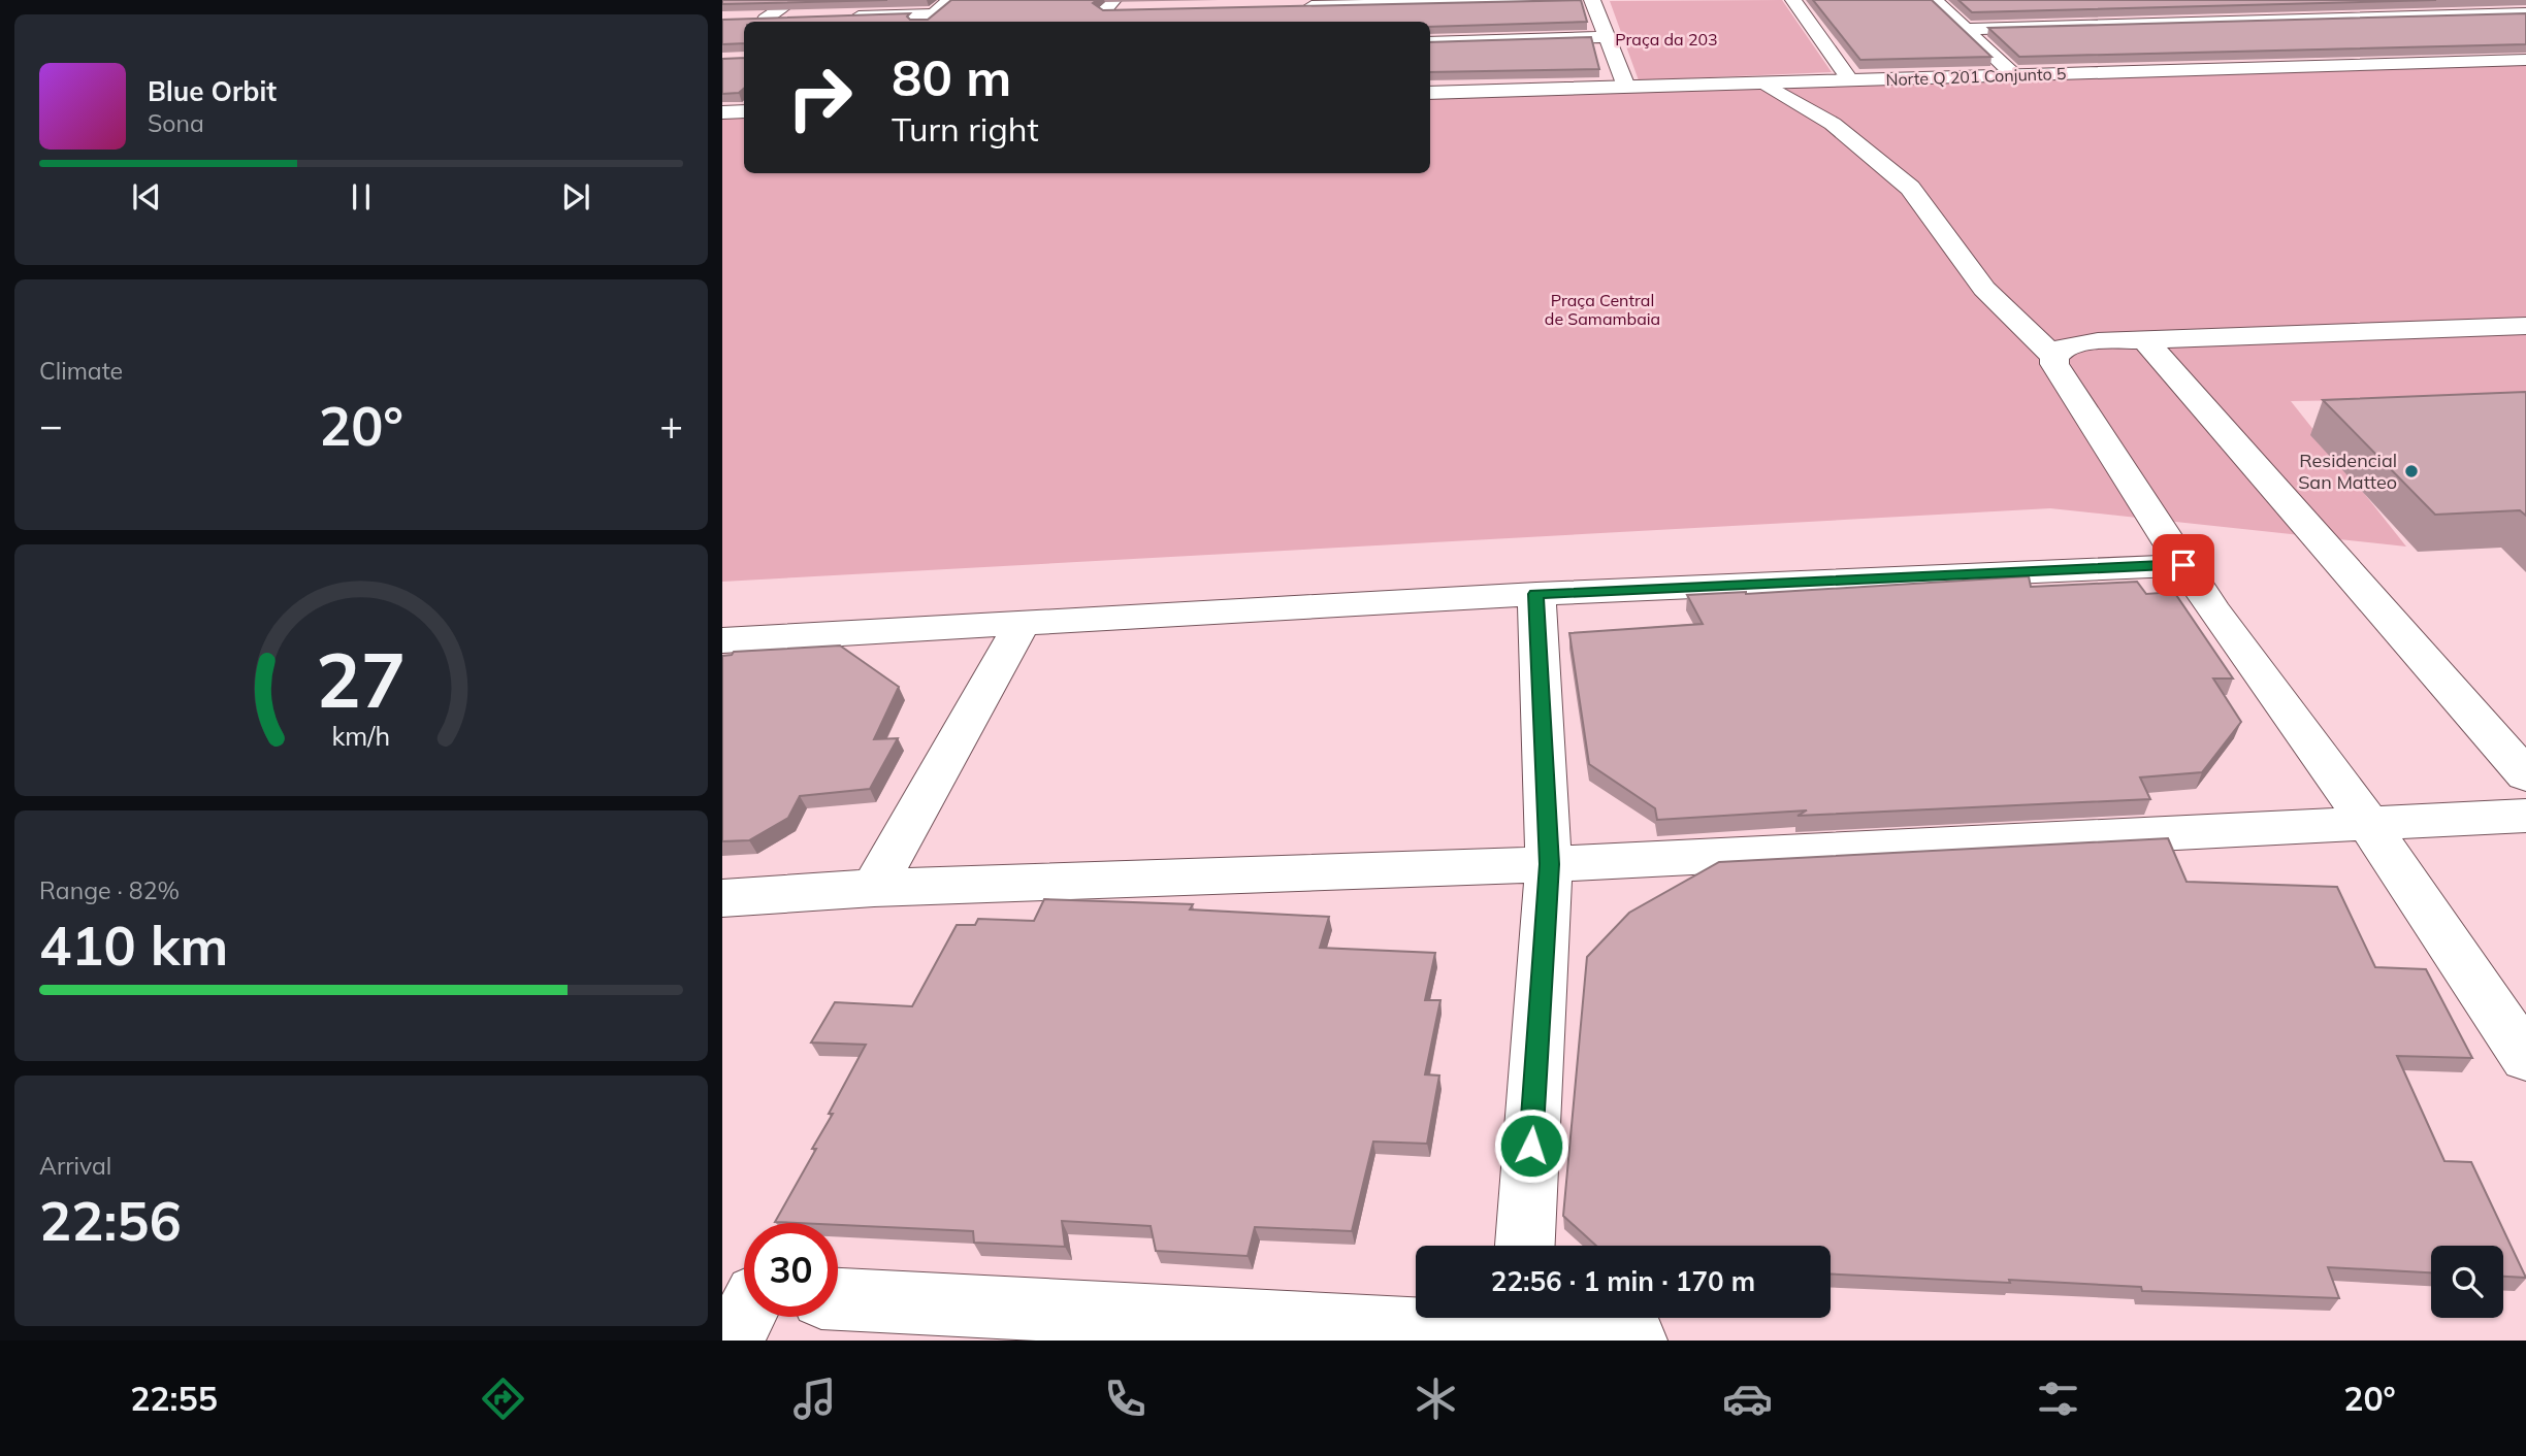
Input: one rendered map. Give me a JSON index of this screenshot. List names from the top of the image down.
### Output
{
  "streets": {
    "street": ["Norte Q 201 Conjunto 5"]
  },
  "parks": ["Praça da 203", "Praça Central de Samambaia"],
  "places": ["Residencial San Matteo"],
  "page": {
    "turn": ["80 m", "Turn right"],
    "song": ["Blue Orbit", "Sona"],
    "tile": [
      "Climate",
      ["Range · 82%", "410 km"],
      ["Arrival", "22:56"]
    ],
    "heat": ["−", "20°", "+"],
    "limit": "30",
    "trip": "22:56 · 1 min · 170 m",
    "tabs": ["22:55", "20°"],
    "gauge": ["27", "km/h"]
  }
}
